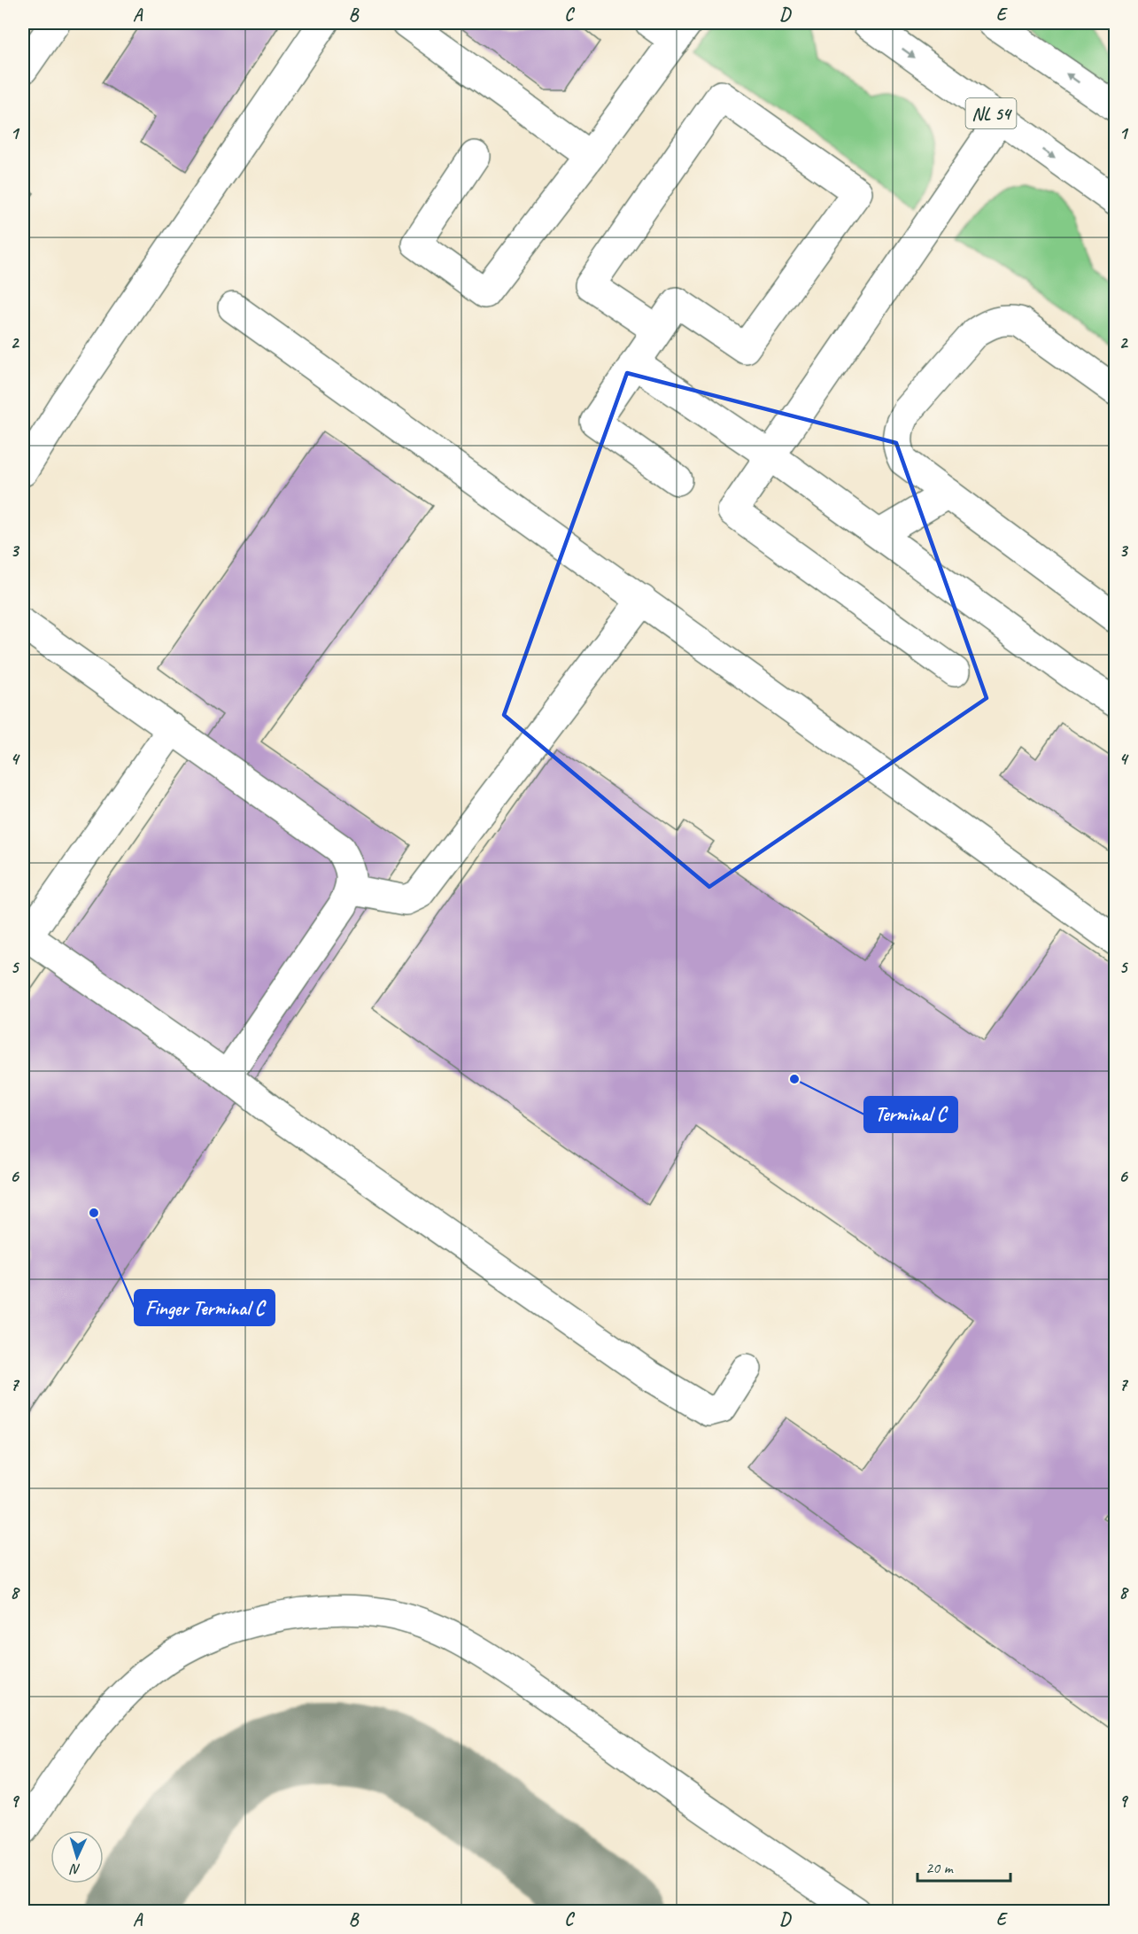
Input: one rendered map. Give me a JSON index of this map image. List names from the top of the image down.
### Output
{
  "streets": {
    "main road": ["NL 54"]
  },
  "places": ["Terminal C", "Finger Terminal C"],
  "scale_bar": "20 m",
  "north": "bottom",
  "grid": {
    "columns": [
      "A",
      "B",
      "C",
      "D",
      "E"
    ],
    "rows": [
      "1",
      "2",
      "3",
      "4",
      "5",
      "6",
      "7",
      "8",
      "9"
    ]
  }
}
